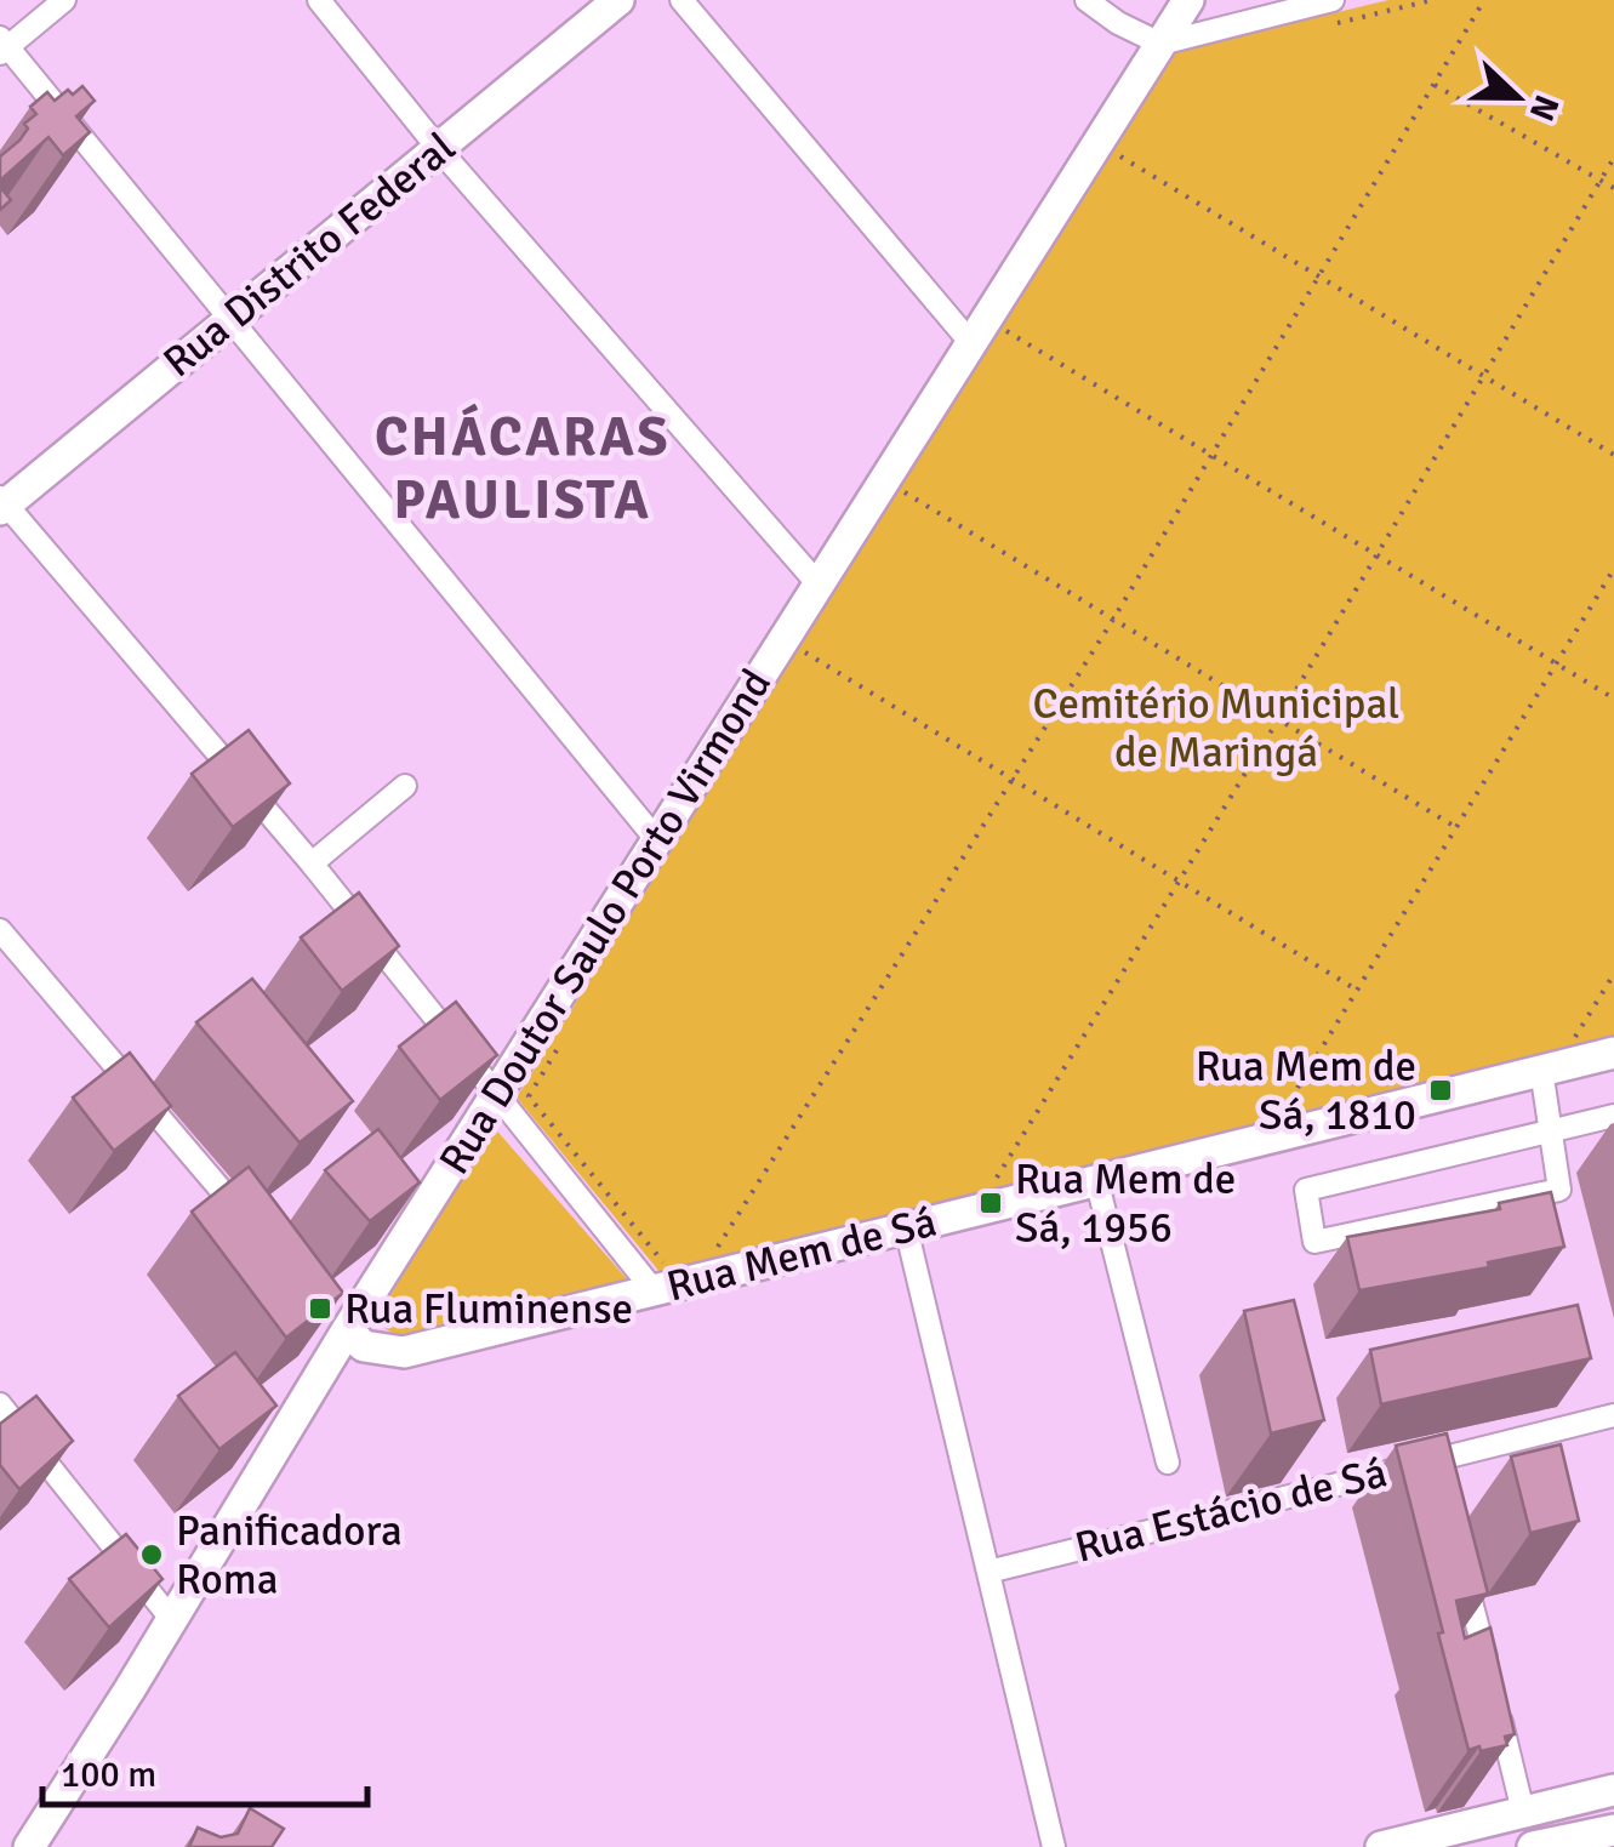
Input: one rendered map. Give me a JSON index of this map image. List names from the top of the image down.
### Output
{
  "streets": {
    "street": [
      "Rua Distrito Federal",
      "Rua Doutor Saulo Porto Virmond",
      "Rua Mem de Sá",
      "Rua Estácio de Sá"
    ]
  },
  "crossings": [
    ["Rua Doutor Saulo Porto Virmond", "Rua Mem de Sá"]
  ],
  "districts": ["CHÁCARAS PAULISTA"],
  "parks": ["Cemitério Municipal de Maringá"],
  "places": {
    "transit": ["Rua Mem de Sá, 1810", "Rua Mem de Sá, 1956", "Rua Fluminense"],
    "other": ["Panificadora Roma"]
  },
  "scale_bar": "100 m",
  "north": "right"
}
